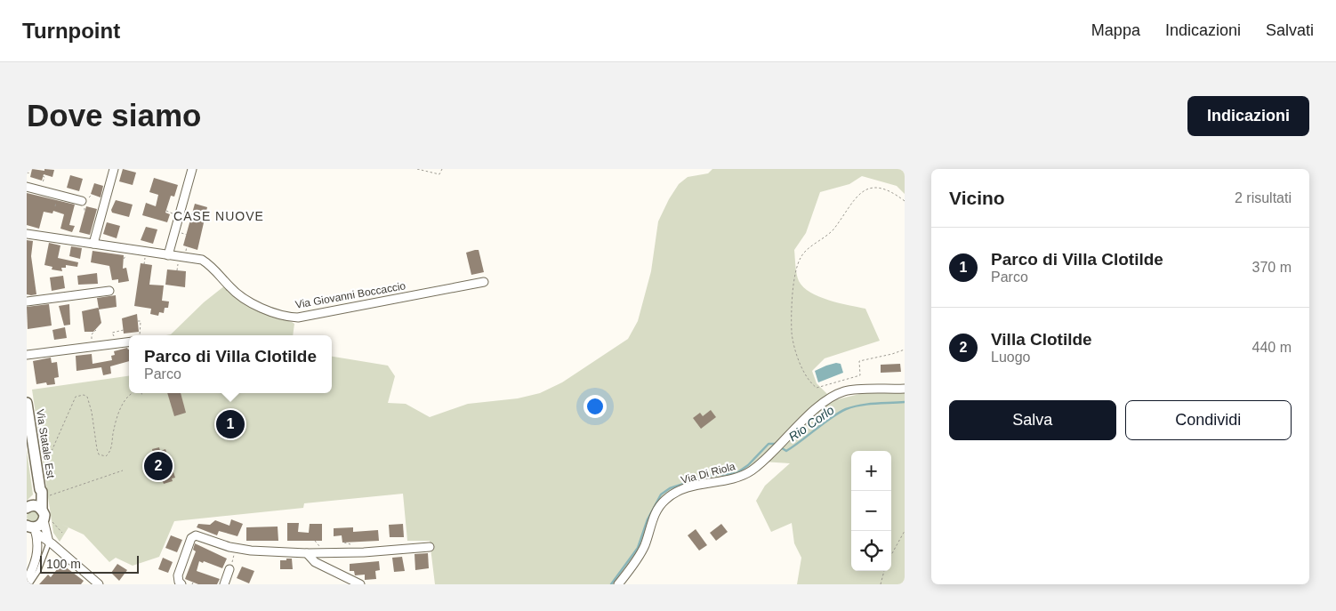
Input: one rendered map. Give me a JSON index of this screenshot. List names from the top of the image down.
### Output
{
  "streets": {
    "street": ["Via Giovanni Boccaccio", "Via Statale Est", "Via Di Riola"]
  },
  "districts": ["CASE NUOVE"],
  "water": ["Rio Corlo"],
  "scale_bar": "100 m",
  "page": {
    "header": "Turnpoint",
    "nav": ["Mappa", "Indicazioni", "Salvati"],
    "buttons": [
      "Indicazioni",
      ["Salva", "Condividi"]
    ],
    "title": "Dove siamo",
    "heading": ["Vicino", "2 risultati"],
    "list": [
      {
        "mark": "1",
        "name": "Parco di Villa Clotilde",
        "note": "Parco",
        "value": "370 m"
      },
      {
        "mark": "2",
        "name": "Villa Clotilde",
        "note": "Luogo",
        "value": "440 m"
      }
    ],
    "popup": ["Parco di Villa Clotilde", "Parco"],
    "pins": ["1", "2"],
    "map_buttons": ["+", "−"],
    "scale": "100 m"
  }
}
